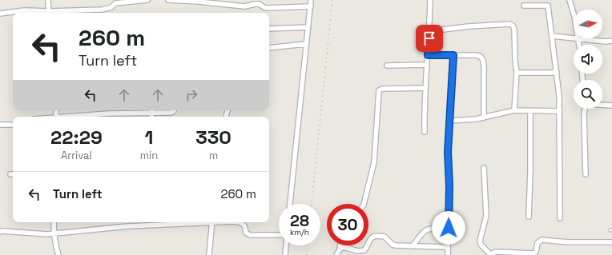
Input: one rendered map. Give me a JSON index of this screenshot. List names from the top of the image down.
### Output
{
  "north": "right",
  "page": {
    "turn": ["260 m", "Turn left"],
    "eta": [
      "22:29",
      "Arrival",
      "1",
      "min",
      "330",
      "m"
    ],
    "list": [
      {
        "name": "Turn left",
        "value": "260 m"
      }
    ],
    "speed": "28 km/h",
    "limit": "30"
  }
}
